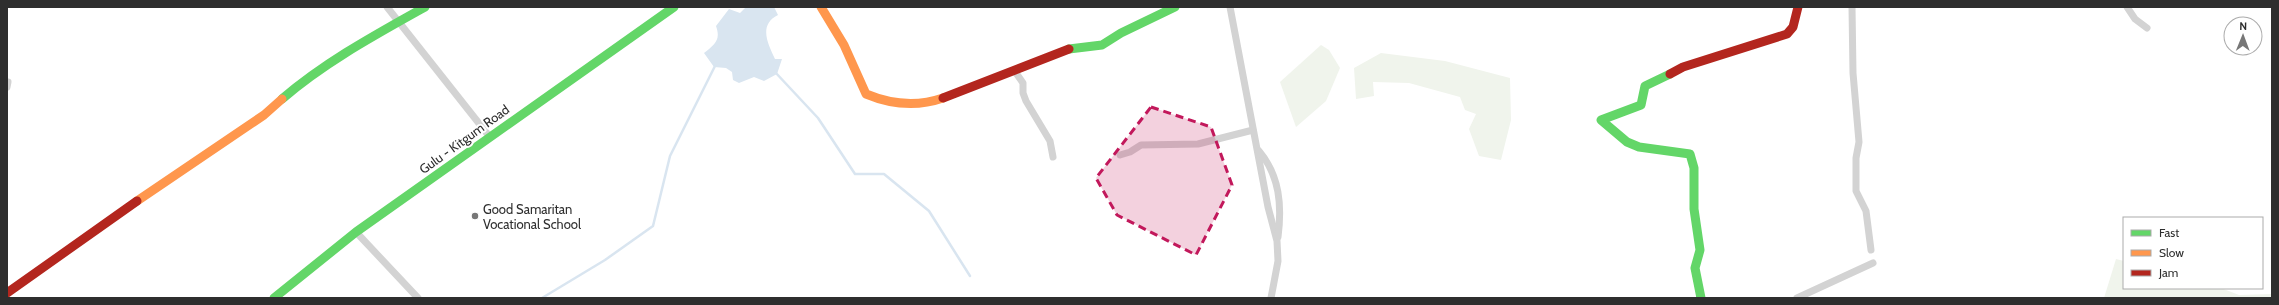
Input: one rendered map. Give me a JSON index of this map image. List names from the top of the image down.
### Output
{
  "streets": {
    "street": ["Gulu - Kitgum Road"]
  },
  "places": ["Good Samaritan Vocational School"],
  "legend": ["Fast", "Slow", "Jam"],
  "north": "top"
}
